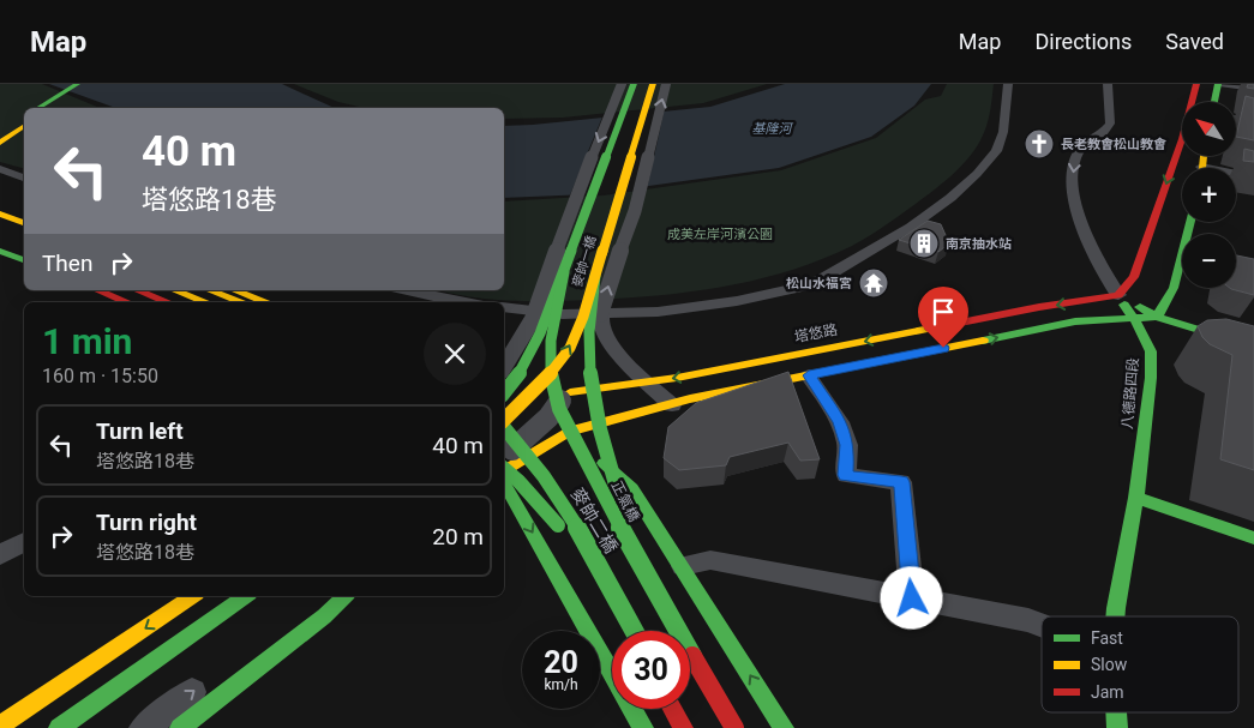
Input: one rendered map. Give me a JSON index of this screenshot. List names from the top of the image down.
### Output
{
  "streets": {
    "main road": [
      "麥帥一橋",
      "塔悠路",
      "八德路四段",
      "正氣橋",
      "麥帥二橋"
    ]
  },
  "crossings": [
    ["麥帥一橋", "正氣橋"],
    ["塔悠路", "八德路四段"]
  ],
  "water": ["基隆河"],
  "parks": ["成美左岸河濱公園"],
  "places": {
    "church": ["長老教會松山教會"],
    "building": ["南京抽水站"],
    "temple": ["松山水福宮"]
  },
  "legend": ["Fast", "Slow", "Jam"],
  "north": "top left",
  "page": {
    "header": "Map",
    "nav": ["Map", "Directions", "Saved"],
    "map_buttons": ["+", "−"],
    "turn": ["40 m", "塔悠路18巷"],
    "then": "Then",
    "heading": ["1 min", "160 m · 15:50"],
    "list": [
      {
        "name": "Turn left",
        "note": "塔悠路18巷",
        "value": "40 m"
      },
      {
        "name": "Turn right",
        "note": "塔悠路18巷",
        "value": "20 m"
      }
    ],
    "speed": "20 km/h",
    "limit": "30"
  }
}
